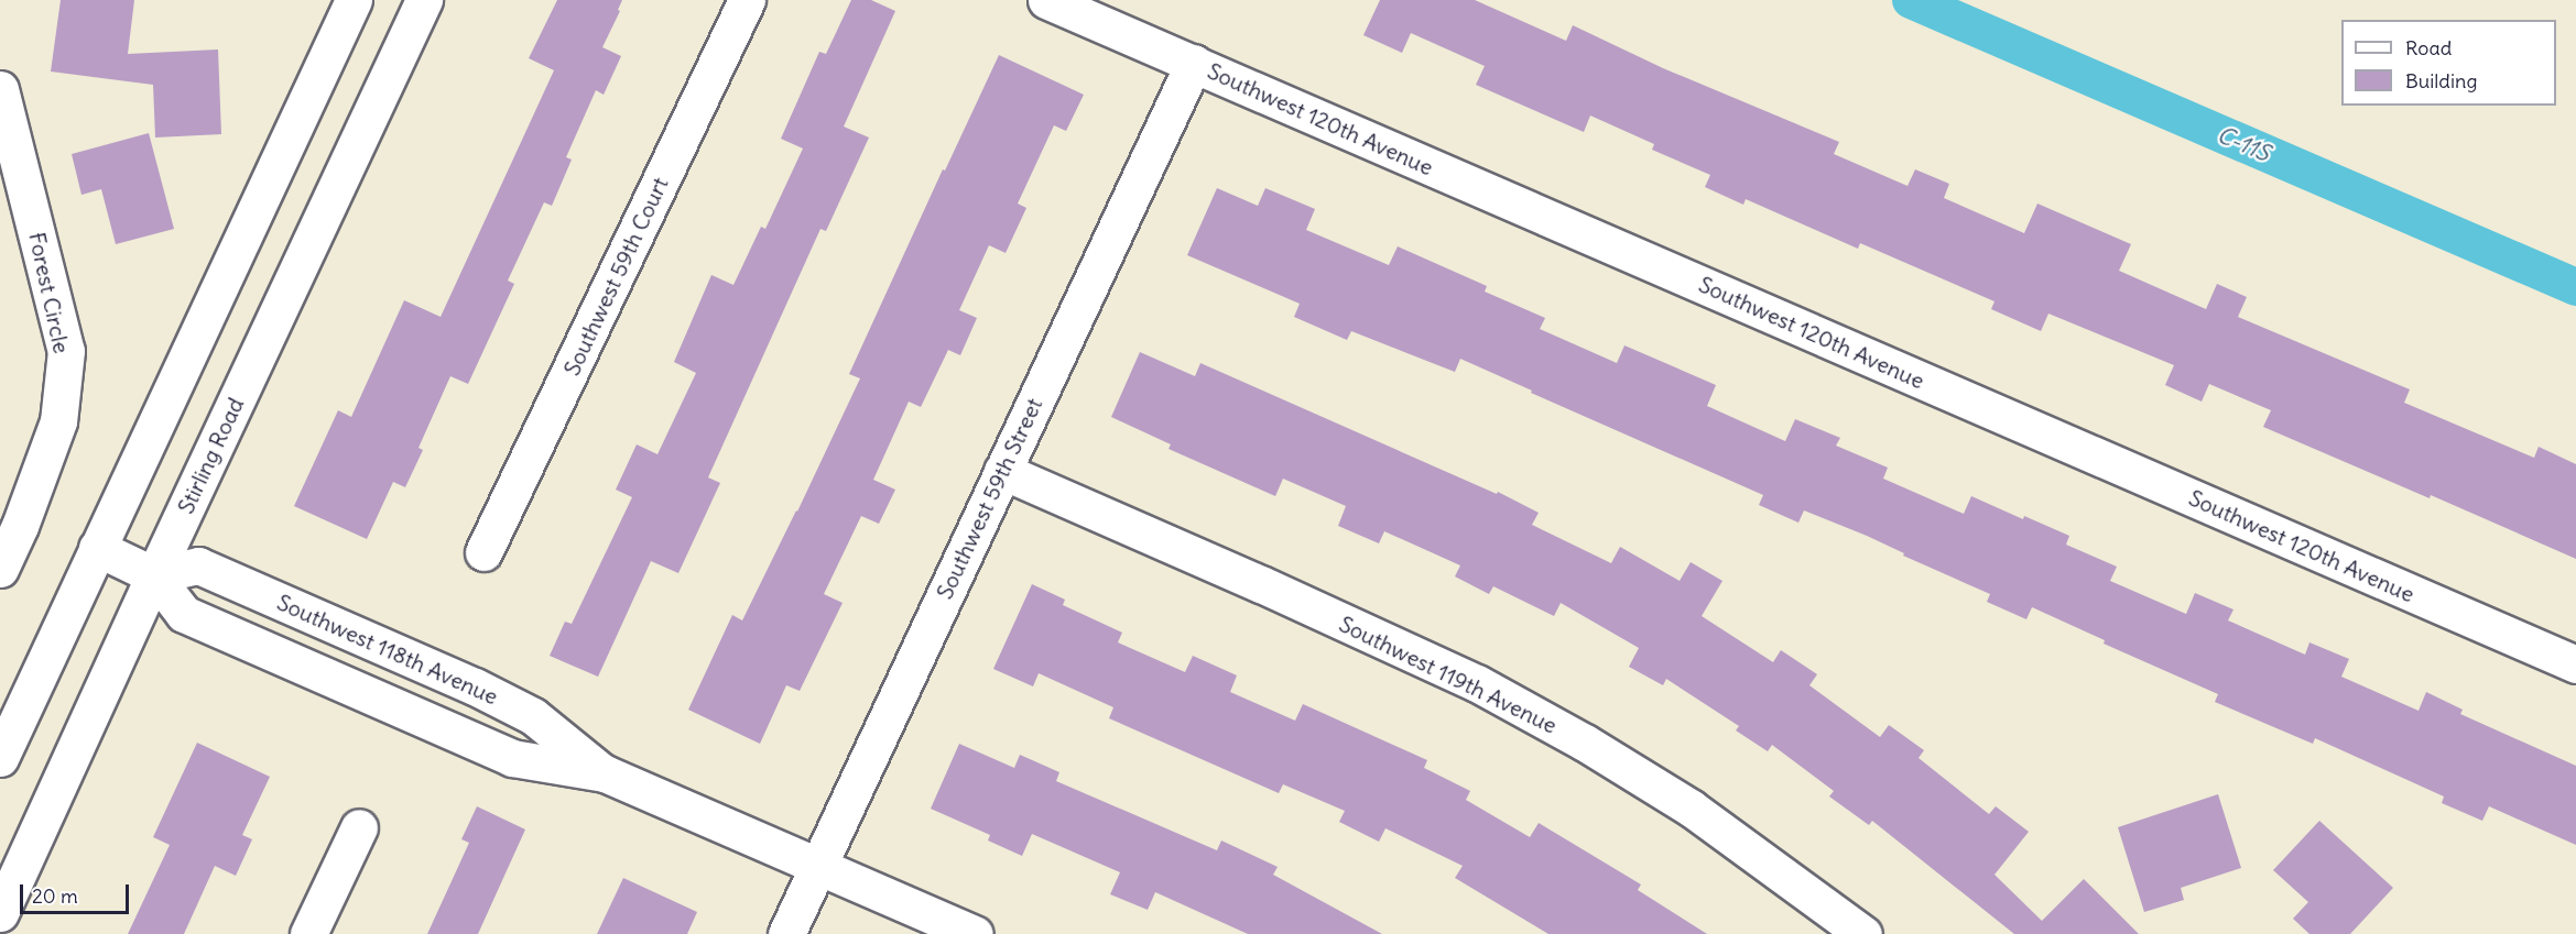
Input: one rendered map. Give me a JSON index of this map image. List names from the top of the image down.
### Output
{
  "streets": {
    "street": [
      "Southwest 120th Avenue",
      "Southwest 59th Court",
      "Forest Circle",
      "Stirling Road",
      "Southwest 59th Street",
      "Southwest 118th Avenue",
      "Southwest 119th Avenue"
    ]
  },
  "crossings": [
    ["Southwest 120th Avenue", "Southwest 59th Street"],
    ["Stirling Road", "Southwest 118th Avenue"],
    ["Southwest 59th Street", "Southwest 118th Avenue"],
    ["Southwest 59th Street", "Southwest 119th Avenue"]
  ],
  "water": ["C-11S"],
  "legend": ["Road", "Building"],
  "scale_bar": "20 m"
}
